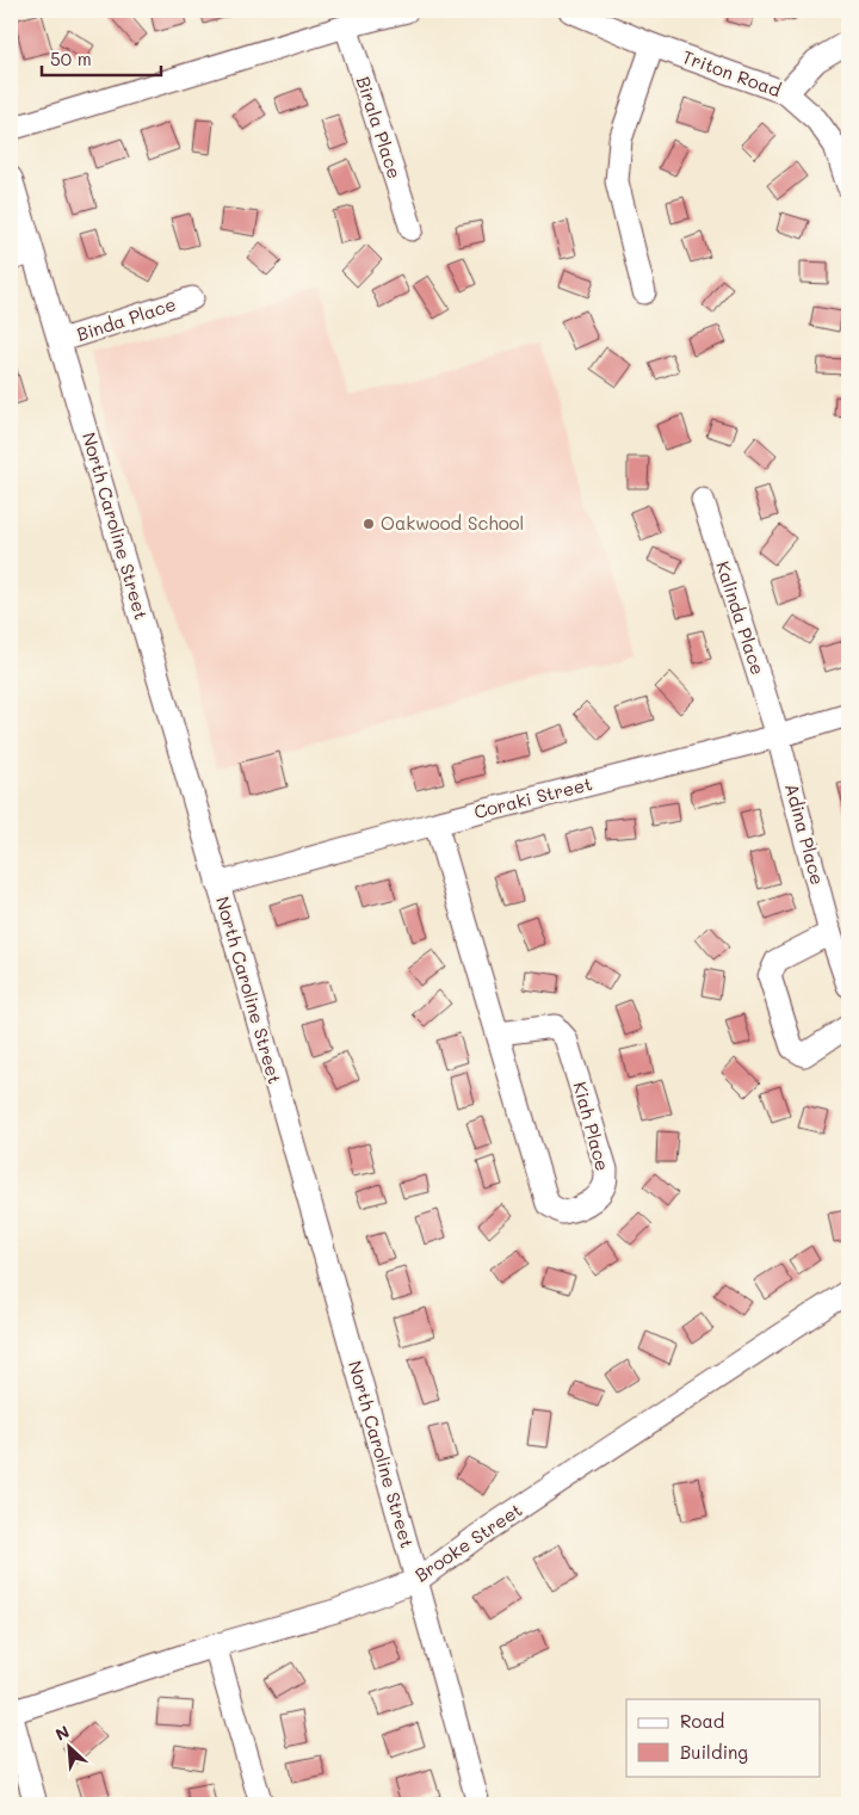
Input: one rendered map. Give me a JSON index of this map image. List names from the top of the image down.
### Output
{
  "streets": {
    "street": [
      "Triton Road",
      "Birala Place",
      "Binda Place",
      "North Caroline Street",
      "Kalinda Place",
      "Coraki Street",
      "Adina Place",
      "Kiah Place",
      "Brooke Street"
    ]
  },
  "crossings": [
    ["Binda Place", "North Caroline Street"],
    ["North Caroline Street", "Coraki Street"],
    ["North Caroline Street", "Brooke Street"],
    ["Kalinda Place", "Coraki Street"],
    ["Kalinda Place", "Adina Place"],
    ["Coraki Street", "Adina Place"],
    ["Coraki Street", "Kiah Place"]
  ],
  "places": ["Oakwood School"],
  "legend": ["Road", "Building"],
  "scale_bar": "50 m",
  "north": "top left"
}
